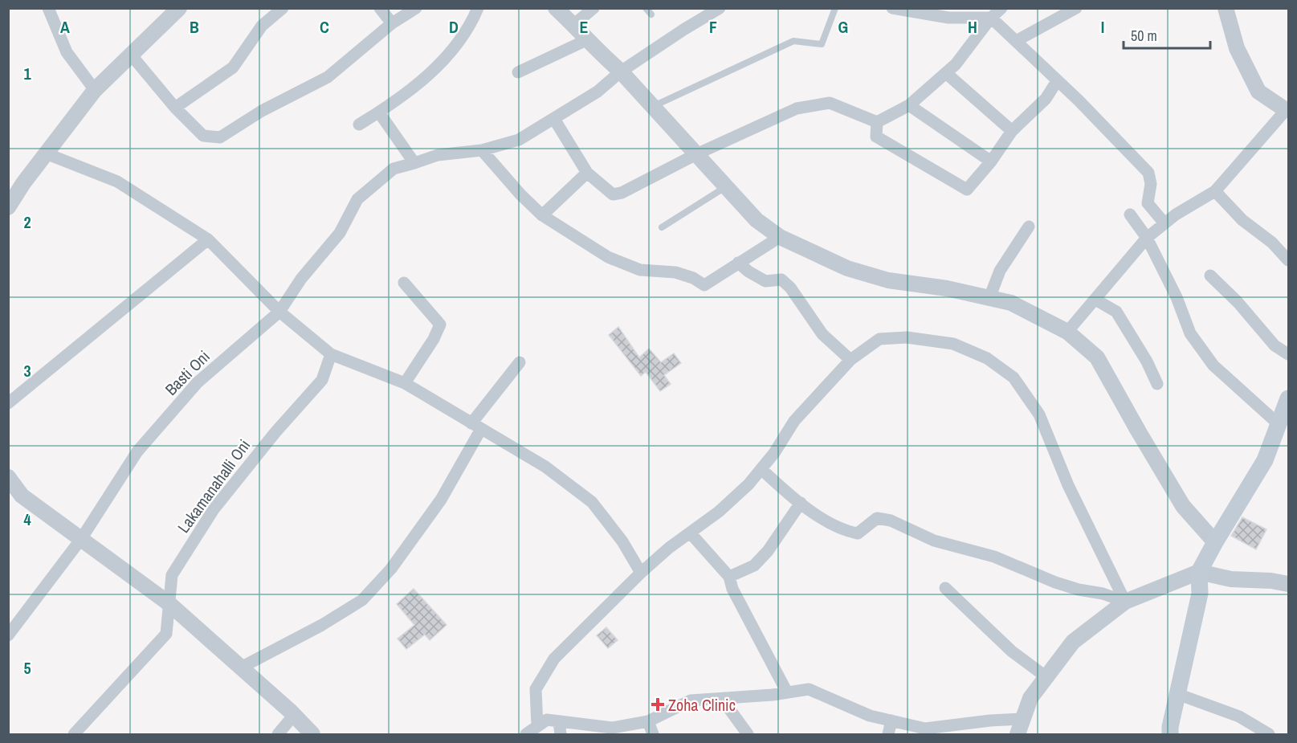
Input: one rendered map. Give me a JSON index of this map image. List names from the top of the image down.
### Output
{
  "streets": {
    "street": ["Basti Oni", "Lakamanahalli Oni"]
  },
  "places": {
    "health": ["Zoha Clinic"]
  },
  "scale_bar": "50 m",
  "grid": {
    "columns": [
      "A",
      "B",
      "C",
      "D",
      "E",
      "F",
      "G",
      "H",
      "I"
    ],
    "rows": [
      "1",
      "2",
      "3",
      "4",
      "5"
    ]
  }
}
